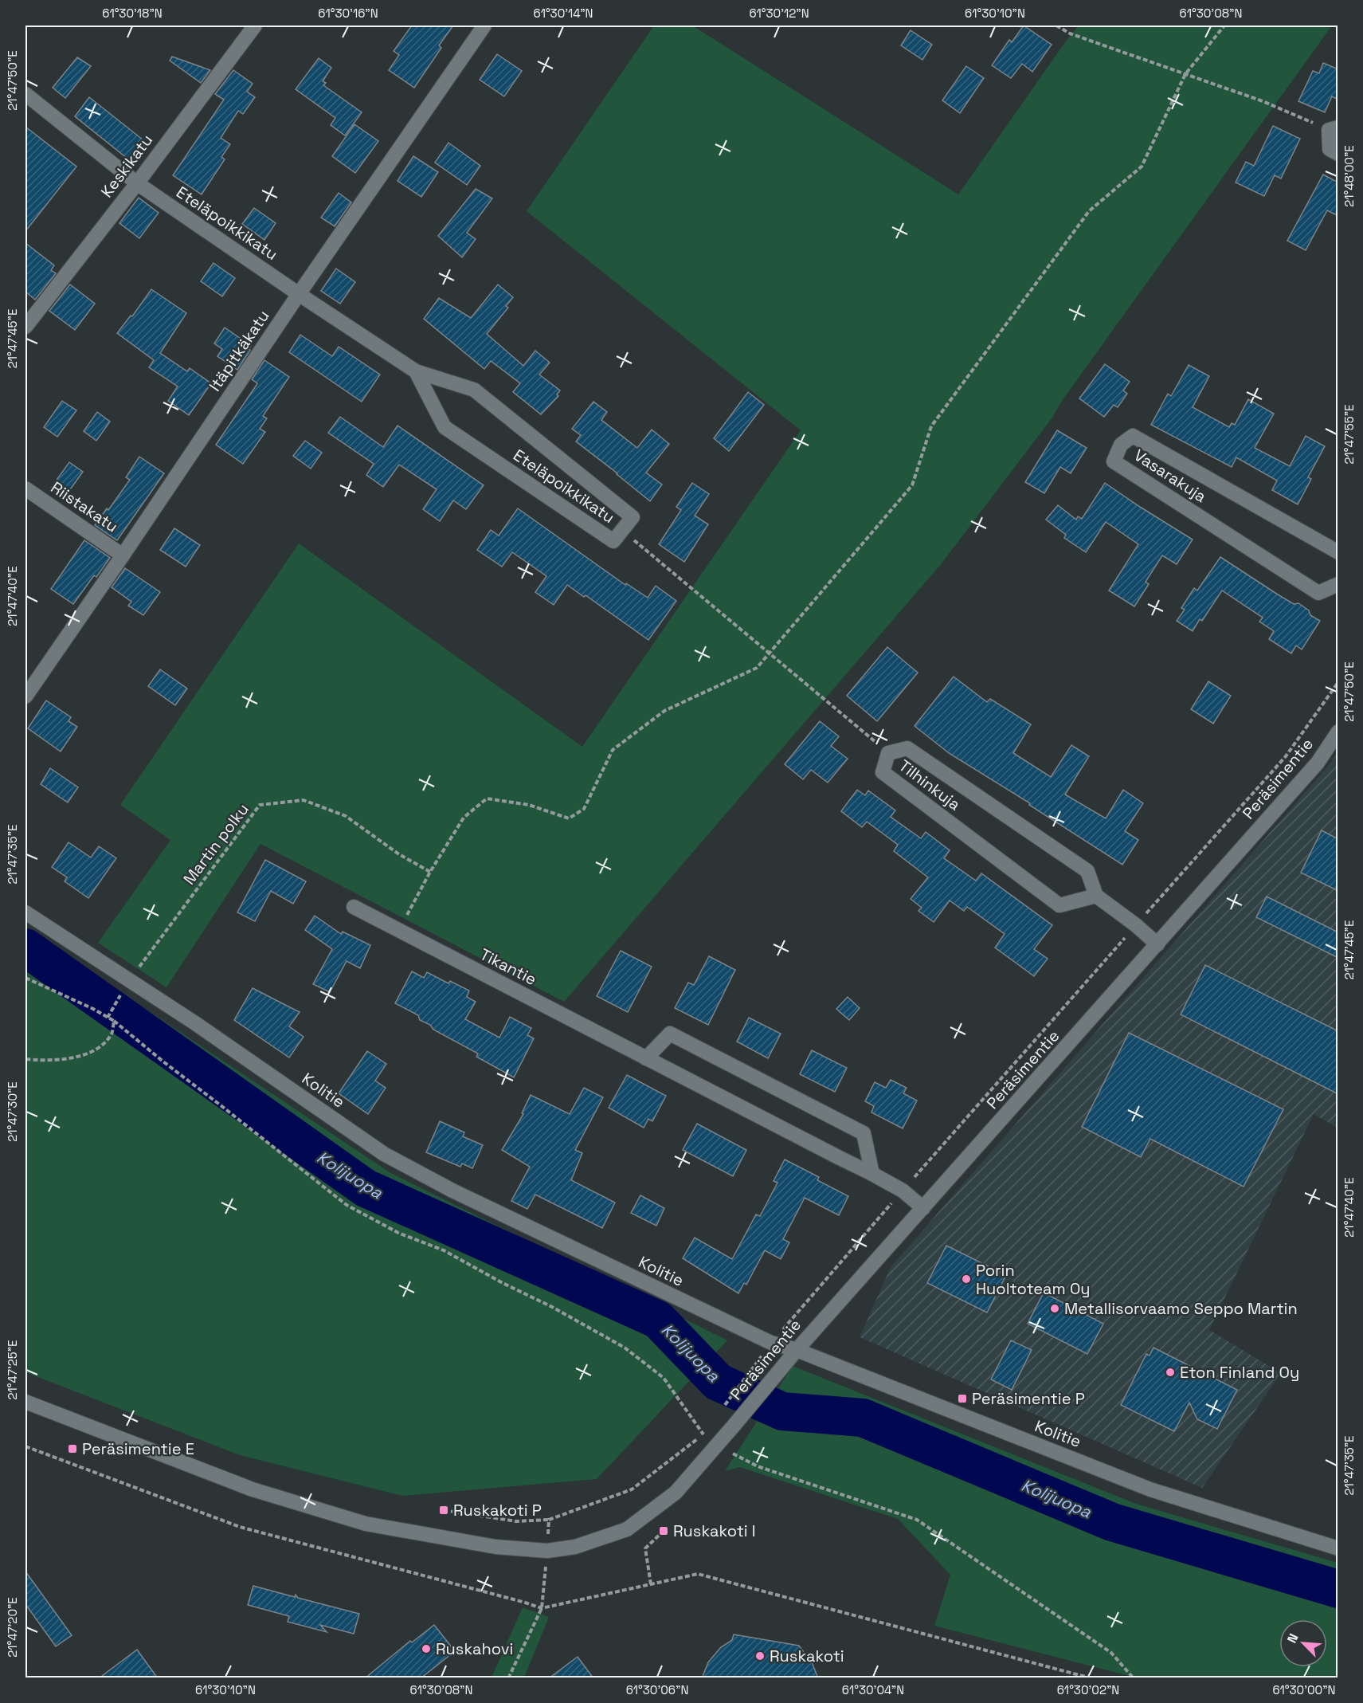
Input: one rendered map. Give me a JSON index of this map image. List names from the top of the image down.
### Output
{
  "streets": {
    "street": [
      "Keskikatu",
      "Eteläpoikkikatu",
      "Itäpitkäkatu",
      "Vasarakuja",
      "Riistakatu",
      "Peräsimentie",
      "Tilhinkuja",
      "Tikantie",
      "Kolitie"
    ],
    "path": ["Martin polku"]
  },
  "crossings": [
    ["Keskikatu", "Eteläpoikkikatu"],
    ["Eteläpoikkikatu", "Itäpitkäkatu"],
    ["Itäpitkäkatu", "Riistakatu"],
    ["Peräsimentie", "Tikantie"],
    ["Peräsimentie", "Kolitie"],
    ["Martin polku", "Kolitie"]
  ],
  "water": ["Kolijuopa"],
  "places": {
    "other": [
      "Porin Huoltoteam Oy",
      "Metallisorvaamo Seppo Martin",
      "Eton Finland Oy",
      "Ruskahovi",
      "Ruskakoti"
    ],
    "transit": [
      "Peräsimentie P",
      "Peräsimentie E",
      "Ruskakoti P",
      "Ruskakoti I"
    ]
  },
  "north": "top left",
  "coordinates": [
    "61°30'18\"N",
    "61°30'16\"N",
    "61°30'14\"N",
    "61°30'12\"N",
    "61°30'10\"N",
    "61°30'08\"N",
    "21°47'50\"E",
    "21°48'00\"E",
    "21°47'45\"E",
    "21°47'55\"E",
    "21°47'40\"E",
    "21°47'35\"E",
    "21°47'30\"E",
    "21°47'25\"E",
    "21°47'20\"E",
    "61°30'06\"N",
    "61°30'04\"N",
    "61°30'02\"N",
    "61°30'00\"N"
  ]
}
